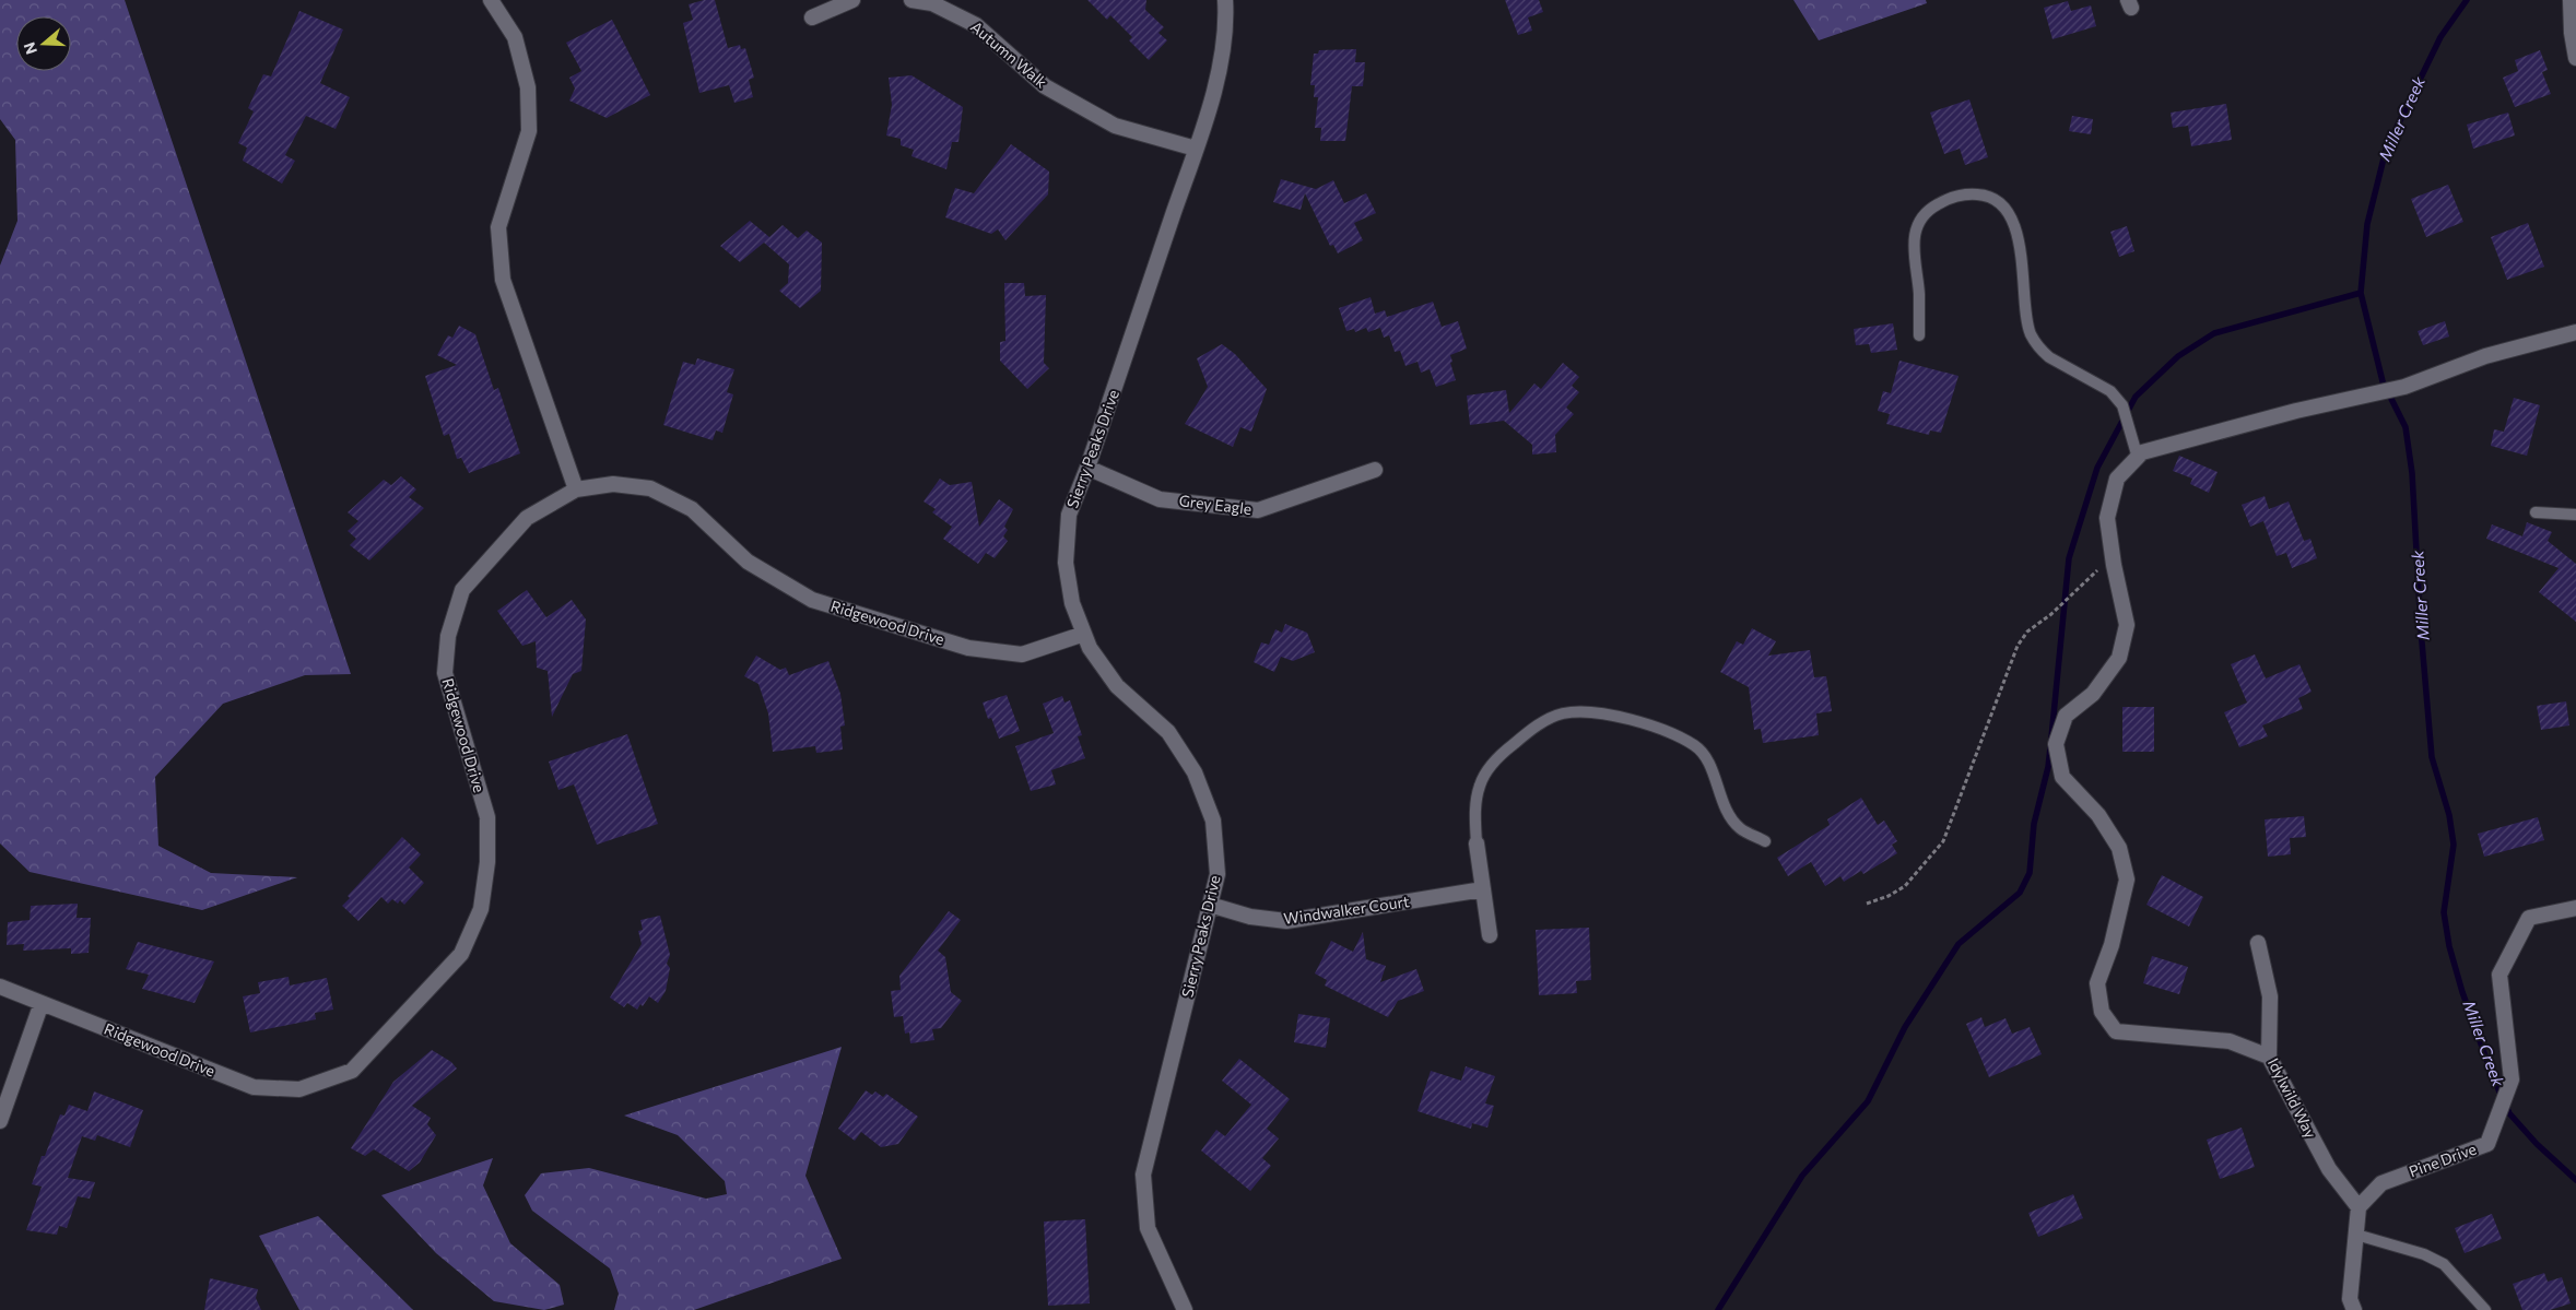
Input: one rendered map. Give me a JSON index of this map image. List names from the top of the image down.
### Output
{
  "streets": {
    "street": [
      "Autumn Walk",
      "Sierry Peaks Drive",
      "Grey Eagle",
      "Ridgewood Drive",
      "Windwalker Court",
      "Idylwild Way",
      "Pine Drive"
    ]
  },
  "crossings": [
    ["Autumn Walk", "Sierry Peaks Drive"],
    ["Sierry Peaks Drive", "Grey Eagle"],
    ["Sierry Peaks Drive", "Ridgewood Drive"],
    ["Sierry Peaks Drive", "Windwalker Court"],
    ["Idylwild Way", "Pine Drive"]
  ],
  "water": ["Miller Creek"],
  "north": "left"
}
